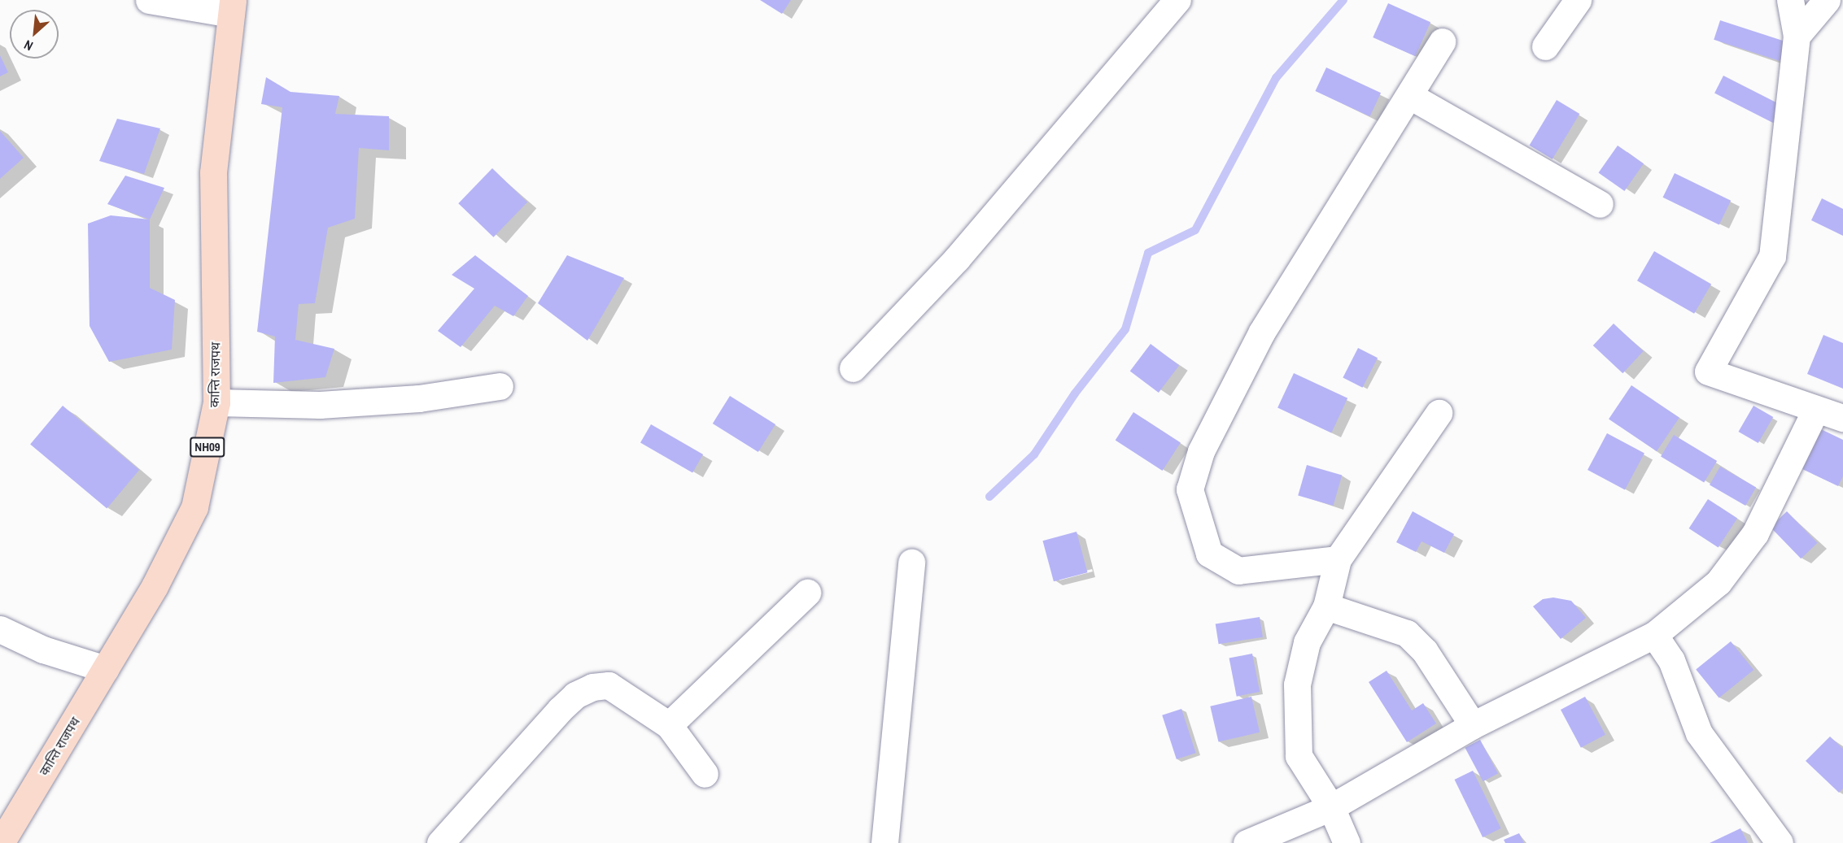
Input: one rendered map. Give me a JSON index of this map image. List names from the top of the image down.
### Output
{
  "streets": {
    "main road": ["कान्ति राजपथ", "NH09"]
  },
  "north": "bottom left"
}
